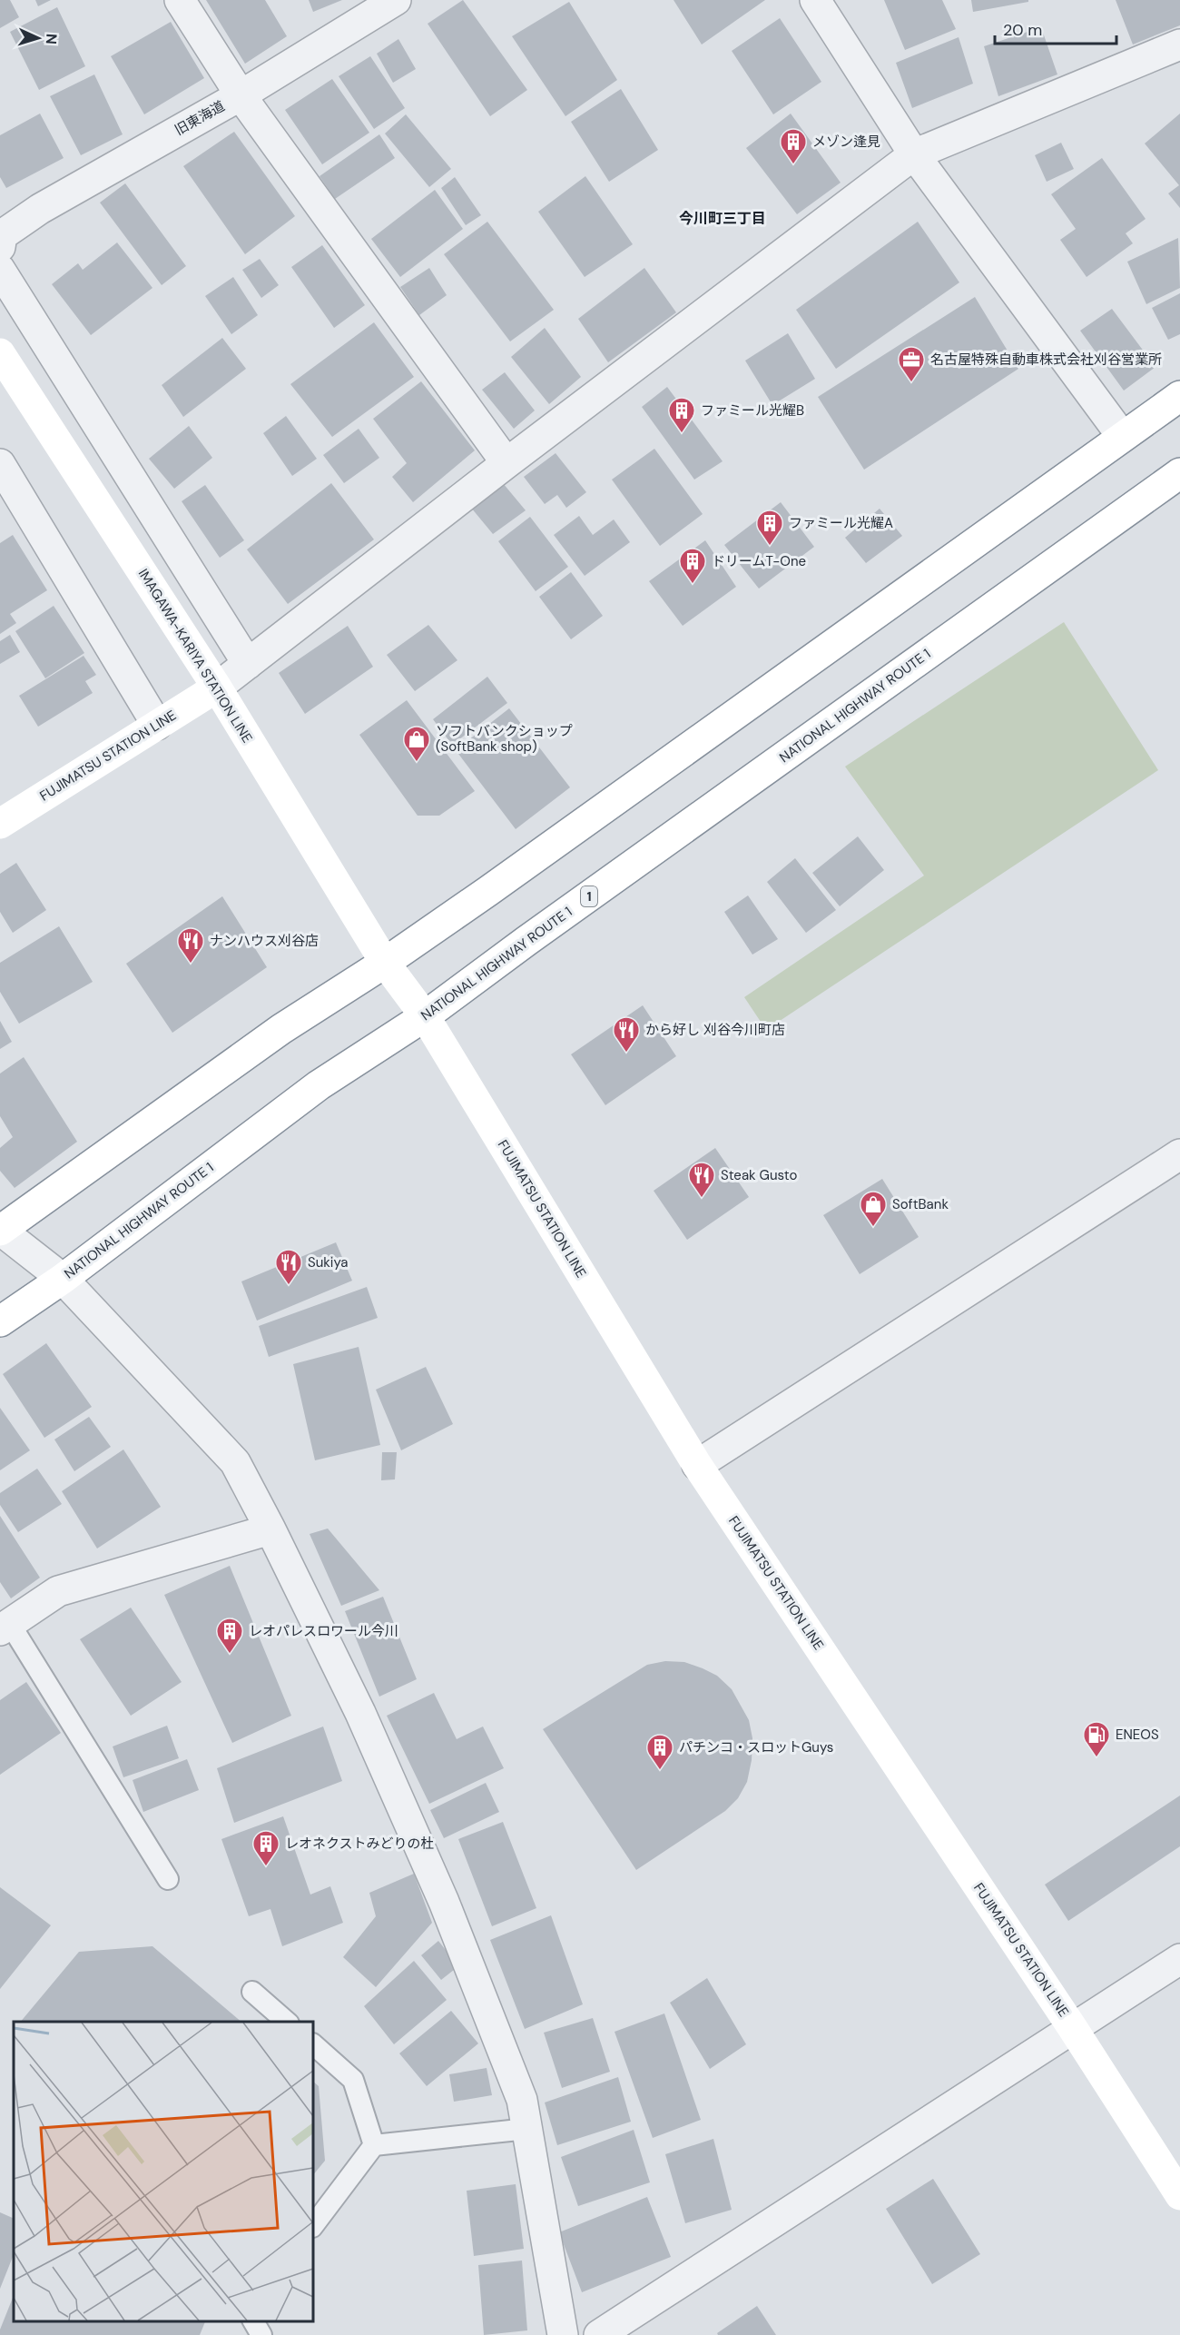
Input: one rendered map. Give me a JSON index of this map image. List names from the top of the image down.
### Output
{
  "streets": {
    "main road": [
      "IMAGAWA-KARIYA STATION LINE",
      "NATIONAL HIGHWAY ROUTE 1",
      "FUJIMATSU STATION LINE",
      "1"
    ],
    "street": ["旧東海道"]
  },
  "crossings": [
    ["IMAGAWA-KARIYA STATION LINE", "FUJIMATSU STATION LINE"],
    ["NATIONAL HIGHWAY ROUTE 1", "FUJIMATSU STATION LINE"]
  ],
  "districts": ["今川町三丁目"],
  "places": {
    "building": [
      "メゾン逢見",
      "ファミール光耀B",
      "ファミール光耀A",
      "ドリームT-One",
      "レオパレスロワール今川",
      "パチンコ・スロットGuys",
      "レオネクストみどりの杜"
    ],
    "office": ["名古屋特殊自動車株式会社刈谷営業所"],
    "shop": ["ソフトバンクショップ (SoftBank shop)", "SoftBank"],
    "restaurant": [
      "ナンハウス刈谷店",
      "から好し 刈谷今川町店",
      "Steak Gusto",
      "Sukiya"
    ],
    "fuel station": ["ENEOS"]
  },
  "scale_bar": "20 m",
  "north": "right"
}
